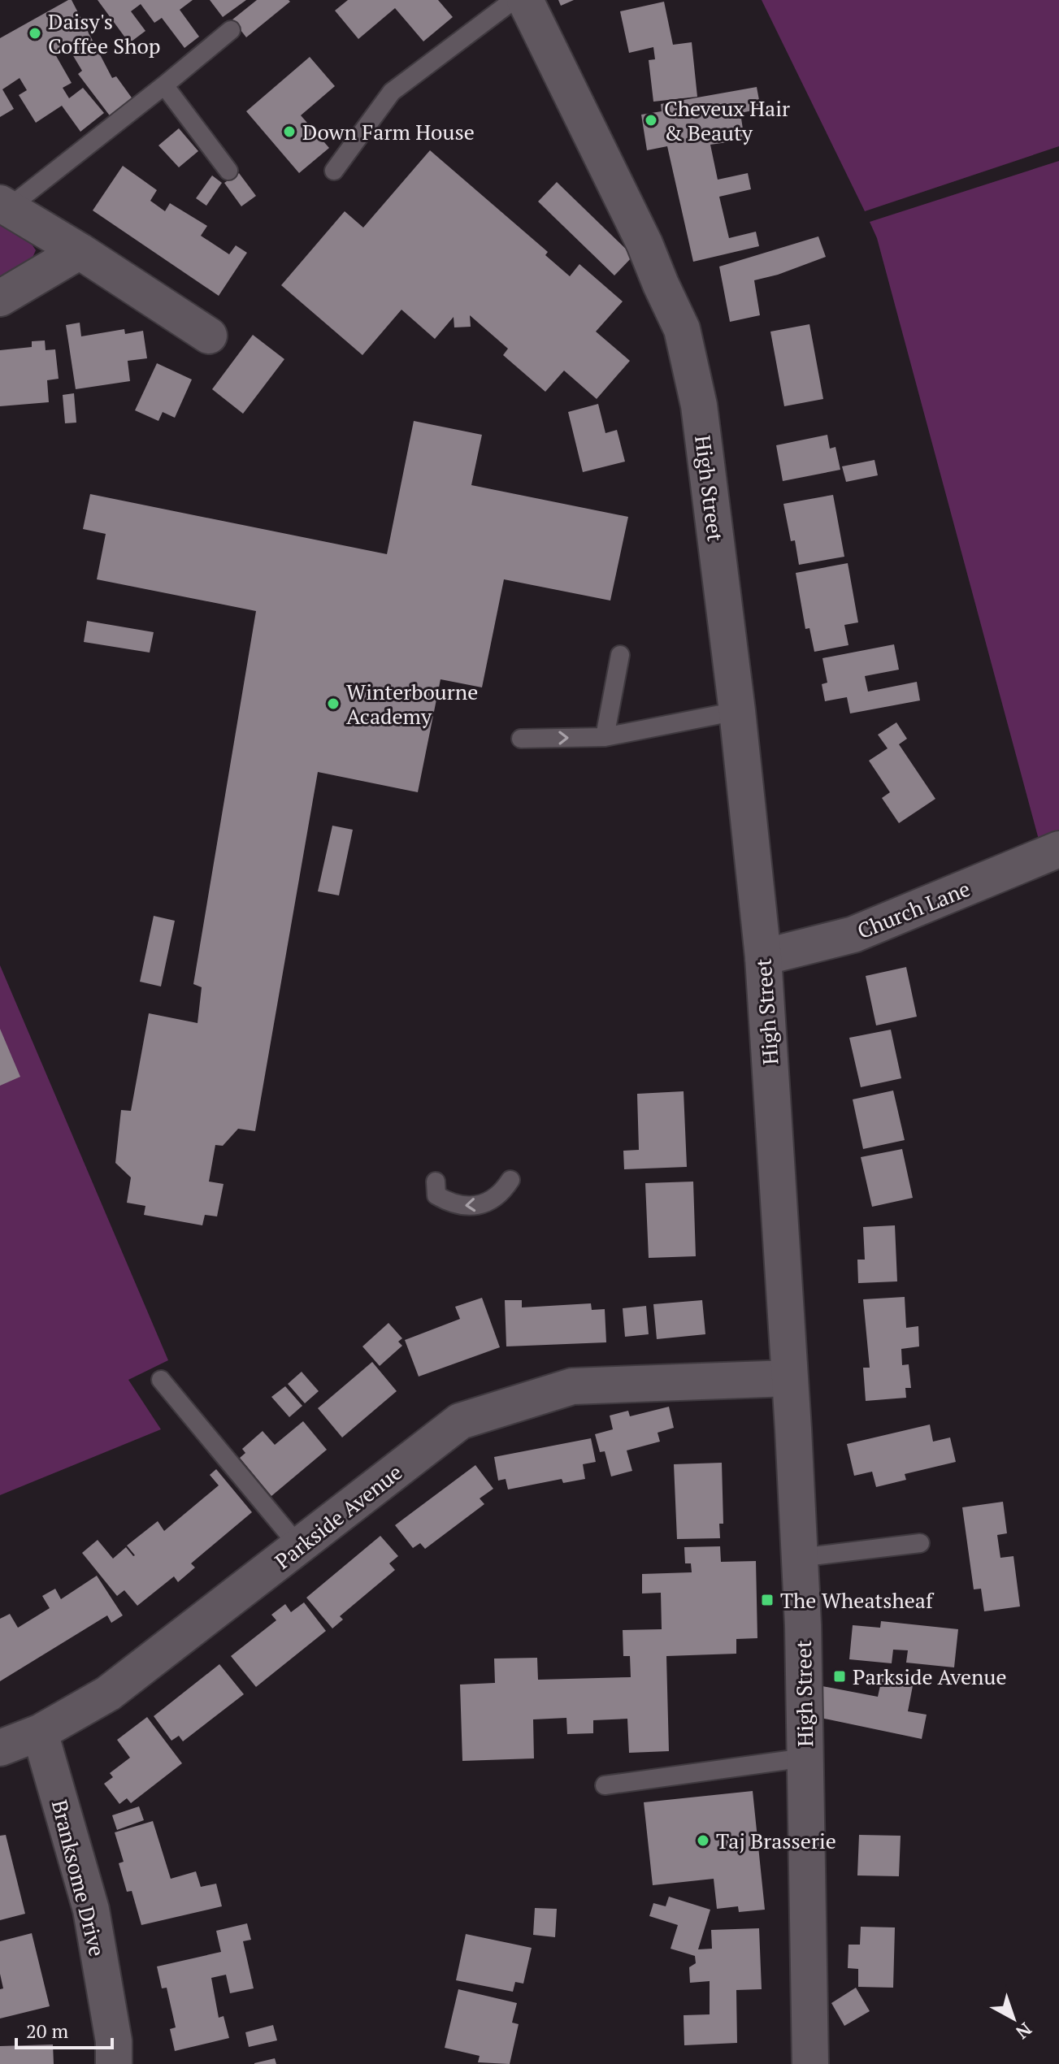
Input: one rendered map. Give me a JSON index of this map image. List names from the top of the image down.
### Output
{
  "streets": {
    "main road": [
      "High Street",
      "Church Lane",
      "Parkside Avenue",
      "Branksome Drive"
    ]
  },
  "crossings": [
    ["High Street", "Church Lane"],
    ["High Street", "Parkside Avenue"],
    ["Parkside Avenue", "Branksome Drive"]
  ],
  "places": {
    "other": [
      "Daisy's Coffee Shop",
      "Cheveux Hair & Beauty",
      "Down Farm House",
      "Winterbourne Academy",
      "Taj Brasserie"
    ],
    "transit": ["The Wheatsheaf", "Parkside Avenue"]
  },
  "scale_bar": "20 m",
  "north": "bottom right"
}
